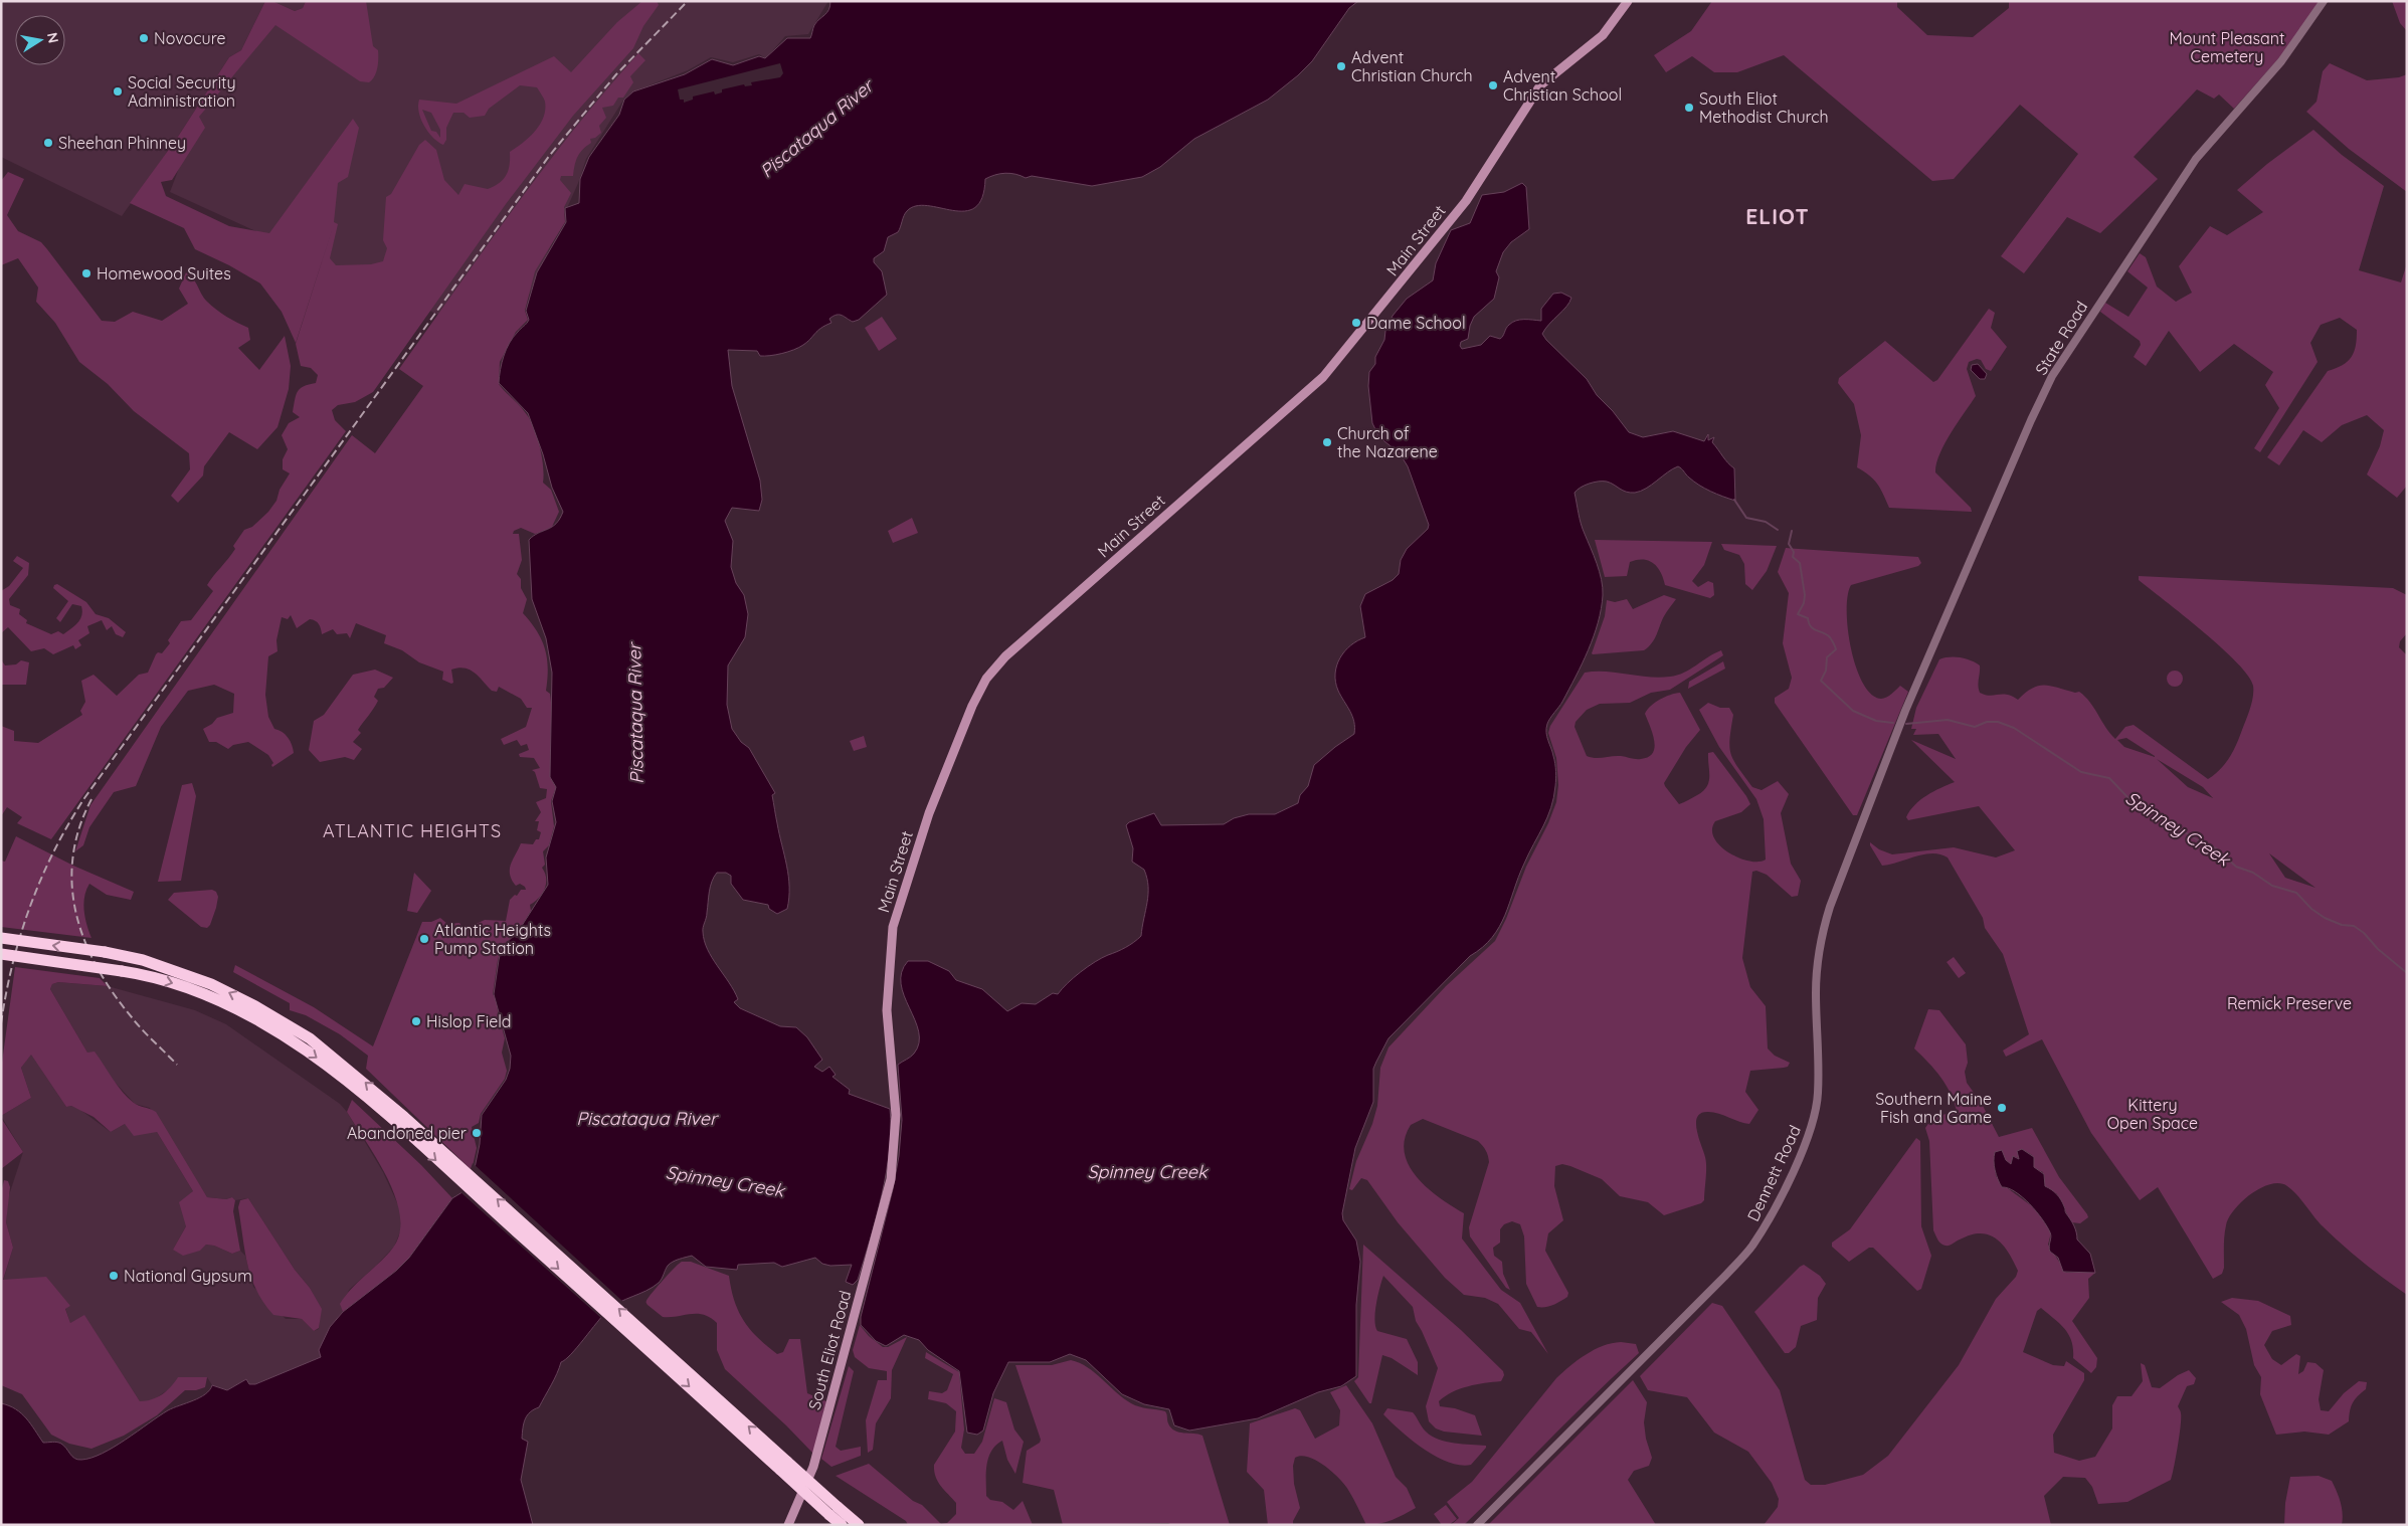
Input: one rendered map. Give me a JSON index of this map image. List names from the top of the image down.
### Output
{
  "streets": {
    "main road": ["Main Street", "South Eliot Road"],
    "street": ["State Road", "Dennett Road"]
  },
  "crossings": [
    ["Main Street", "South Eliot Road"],
    ["State Road", "Dennett Road"]
  ],
  "districts": ["ELIOT", "ATLANTIC HEIGHTS"],
  "water": ["Piscataqua River", "Spinney Creek"],
  "parks": ["Mount Pleasant Cemetery", "Remick Preserve", "Kittery Open Space"],
  "places": [
    "Novocure",
    "Advent Christian Church",
    "Advent Christian School",
    "Social Security Administration",
    "South Eliot Methodist Church",
    "Sheehan Phinney",
    "Homewood Suites",
    "Dame School",
    "Church of the Nazarene",
    "Atlantic Heights Pump Station",
    "Hislop Field",
    "Southern Maine Fish and Game",
    "Abandoned pier",
    "National Gypsum"
  ],
  "north": "right"
}
